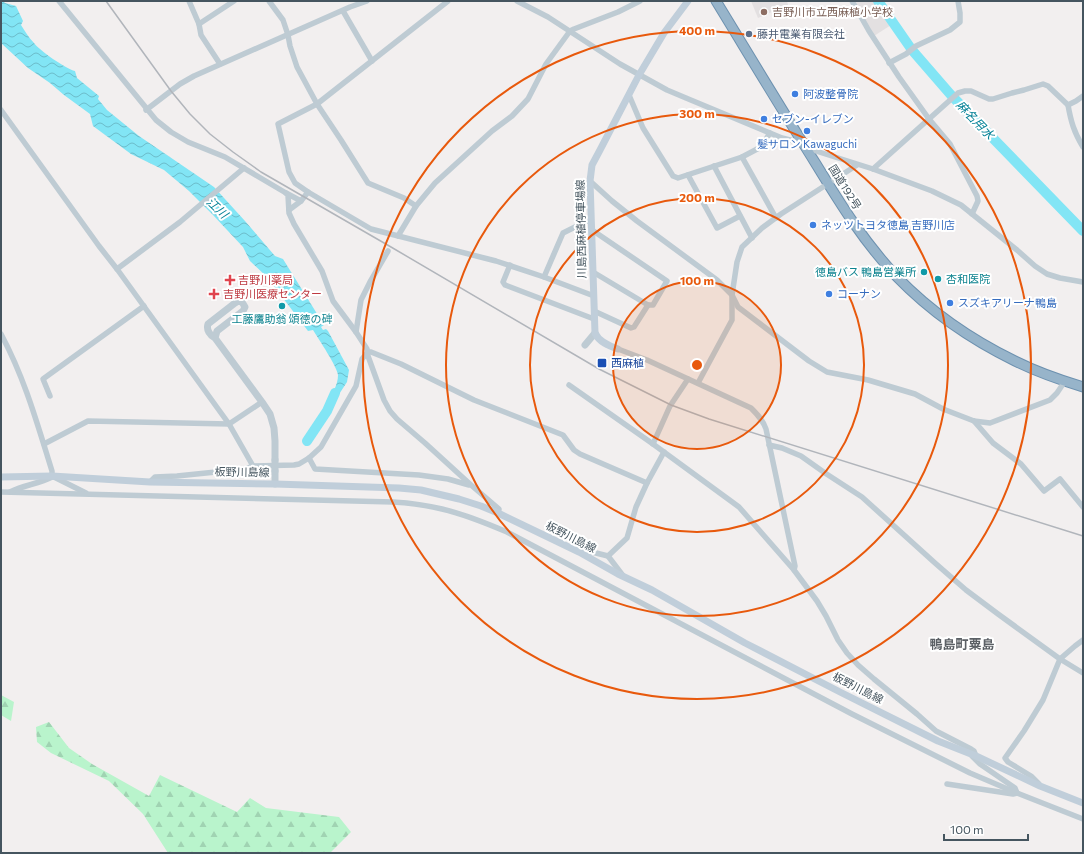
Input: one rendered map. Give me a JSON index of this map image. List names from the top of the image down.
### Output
{
  "streets": {
    "highway": ["国道192号"],
    "main road": ["川島西麻植停車場線", "板野川島線"]
  },
  "districts": ["鴨島町粟島"],
  "water": ["麻名用水", "江川"],
  "places": {
    "other": [
      "吉野川市立西麻植小学校",
      "藤井電業有限会社",
      "阿波整骨院",
      "セブン-イレブン",
      "髪サロン Kawaguchi",
      "ネッツトヨタ徳島 吉野川店",
      "徳島バス 鴨島営業所",
      "杏和医院",
      "コーナン",
      "スズキアリーナ鴨島",
      "工藤鷹助翁 頌徳の碑"
    ],
    "health": ["吉野川薬局", "吉野川医療センター"],
    "transit": ["西麻植"]
  },
  "scale_bar": "100 m",
  "rings": [
    "400 m",
    "300 m",
    "200 m",
    "100 m"
  ]
}
